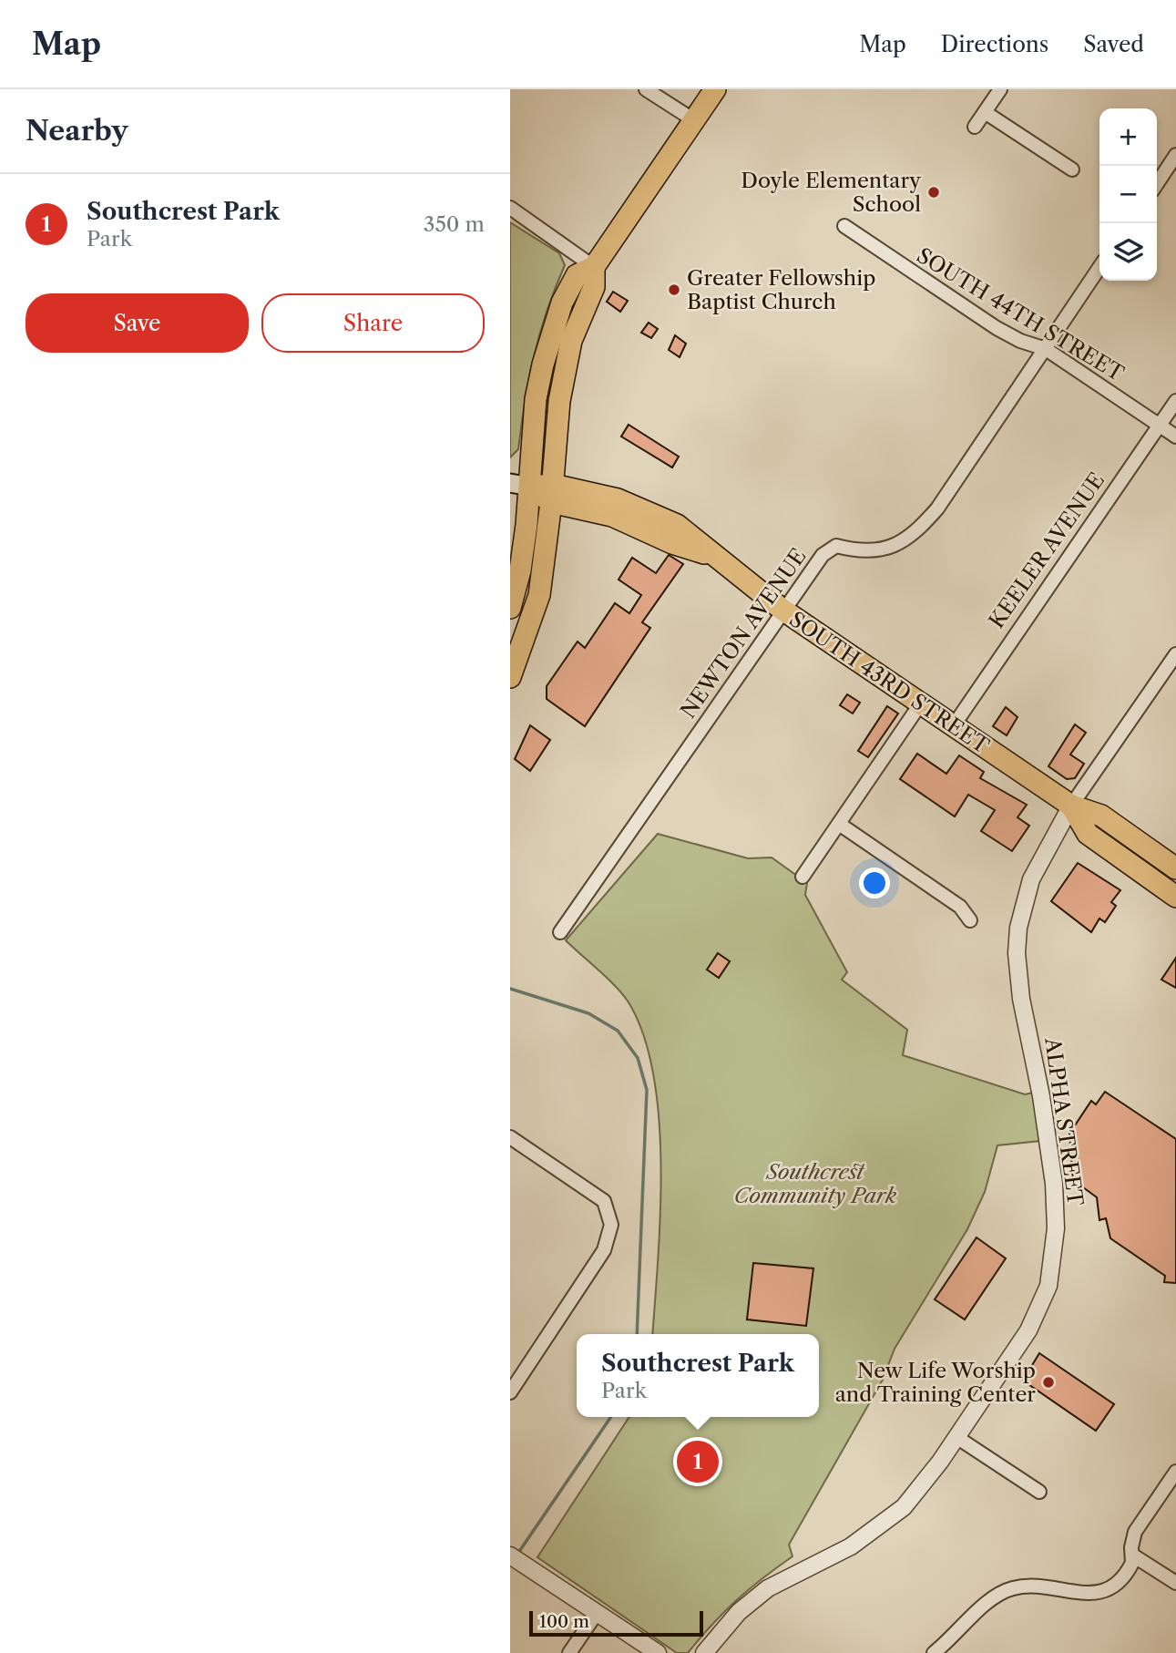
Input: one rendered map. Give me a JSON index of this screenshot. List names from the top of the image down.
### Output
{
  "streets": {
    "main road": ["SOUTH 43RD STREET"],
    "street": [
      "SOUTH 44TH STREET",
      "KEELER AVENUE",
      "NEWTON AVENUE",
      "ALPHA STREET"
    ]
  },
  "crossings": [
    ["SOUTH 44TH STREET", "KEELER AVENUE"],
    ["SOUTH 44TH STREET", "NEWTON AVENUE"],
    ["KEELER AVENUE", "SOUTH 43RD STREET"],
    ["NEWTON AVENUE", "SOUTH 43RD STREET"],
    ["SOUTH 43RD STREET", "ALPHA STREET"]
  ],
  "parks": ["Southcrest Community Park"],
  "places": ["Doyle Elementary School", "Greater Fellowship Baptist Church", "New Life Worship and Training Center"],
  "scale_bar": "100 m",
  "page": {
    "header": "Map",
    "nav": ["Map", "Directions", "Saved"],
    "heading": "Nearby",
    "map_buttons": ["+", "−"],
    "list": [
      {
        "mark": "1",
        "name": "Southcrest Park",
        "note": "Park",
        "value": "350 m"
      }
    ],
    "buttons": ["Save", "Share"],
    "popup": ["Southcrest Park", "Park"],
    "pins": "1",
    "scale": "100 m"
  }
}
